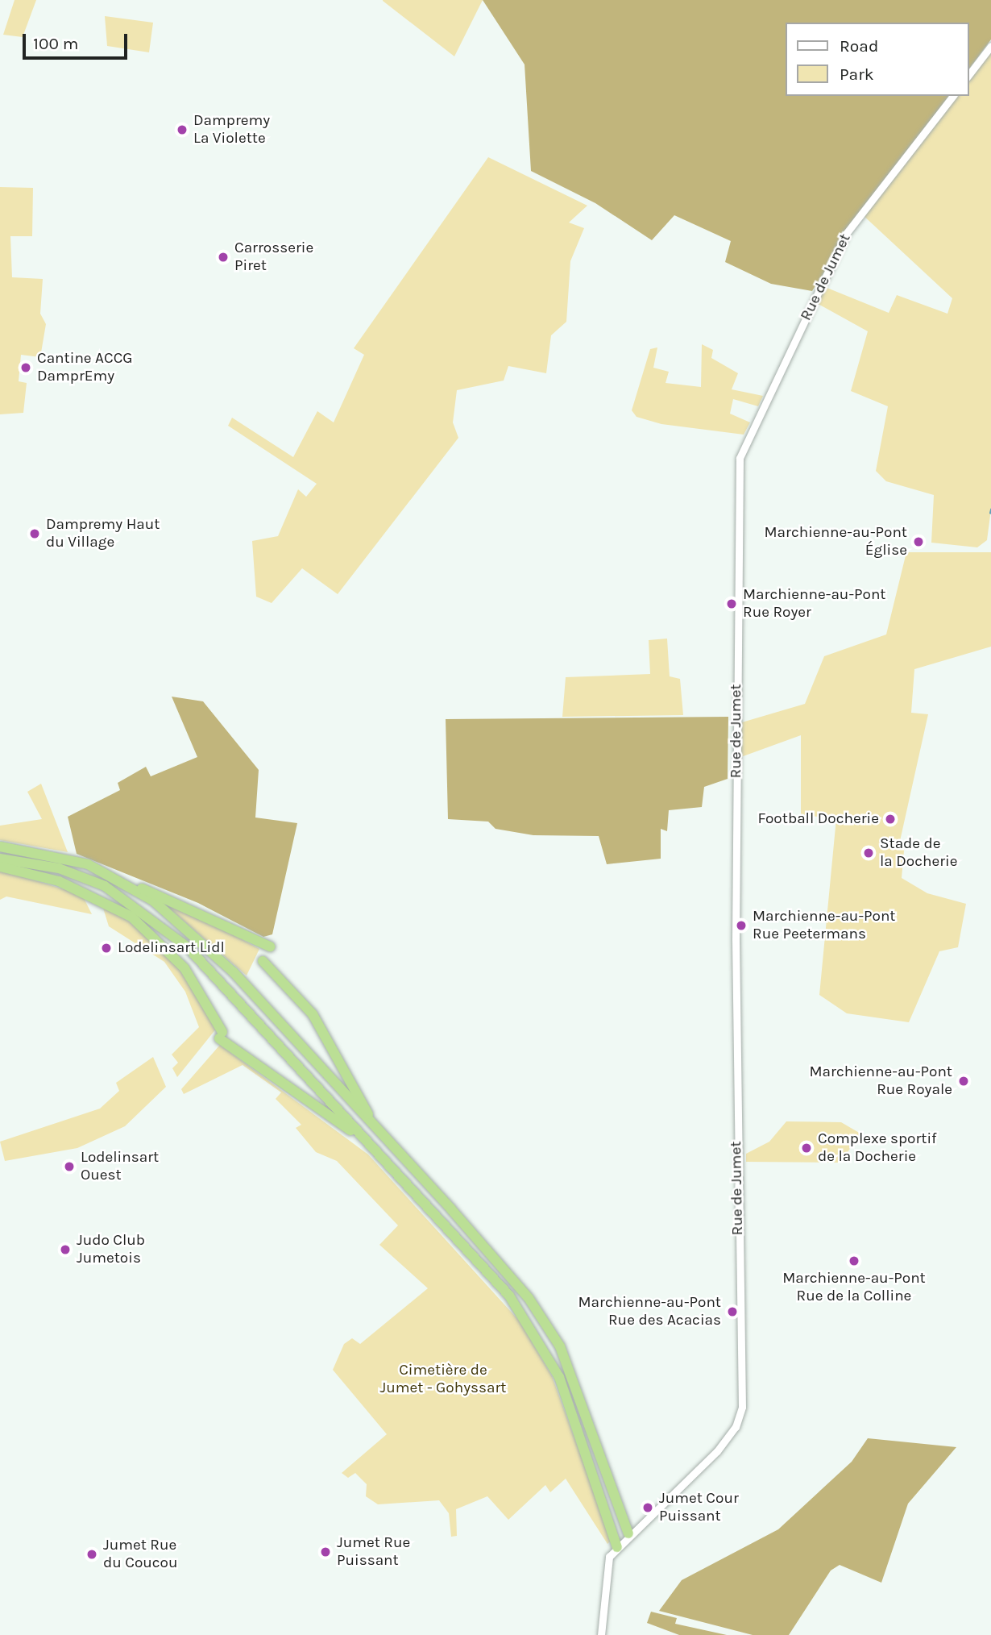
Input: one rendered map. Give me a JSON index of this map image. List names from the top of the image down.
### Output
{
  "streets": {
    "street": ["Rue de Jumet"]
  },
  "parks": ["Cimetière de Jumet - Gohyssart"],
  "places": [
    "Dampremy La Violette",
    "Carrosserie Piret",
    "Cantine ACCG DamprEmy",
    "Dampremy Haut du Village",
    "Marchienne-au-Pont Église",
    "Marchienne-au-Pont Rue Royer",
    "Football Docherie",
    "Stade de la Docherie",
    "Marchienne-au-Pont Rue Peetermans",
    "Lodelinsart Lidl",
    "Marchienne-au-Pont Rue Royale",
    "Complexe sportif de la Docherie",
    "Lodelinsart Ouest",
    "Judo Club Jumetois",
    "Marchienne-au-Pont Rue de la Colline",
    "Marchienne-au-Pont Rue des Acacias",
    "Jumet Cour Puissant",
    "Jumet Rue Puissant",
    "Jumet Rue du Coucou"
  ],
  "legend": ["Road", "Park"],
  "scale_bar": "100 m"
}
